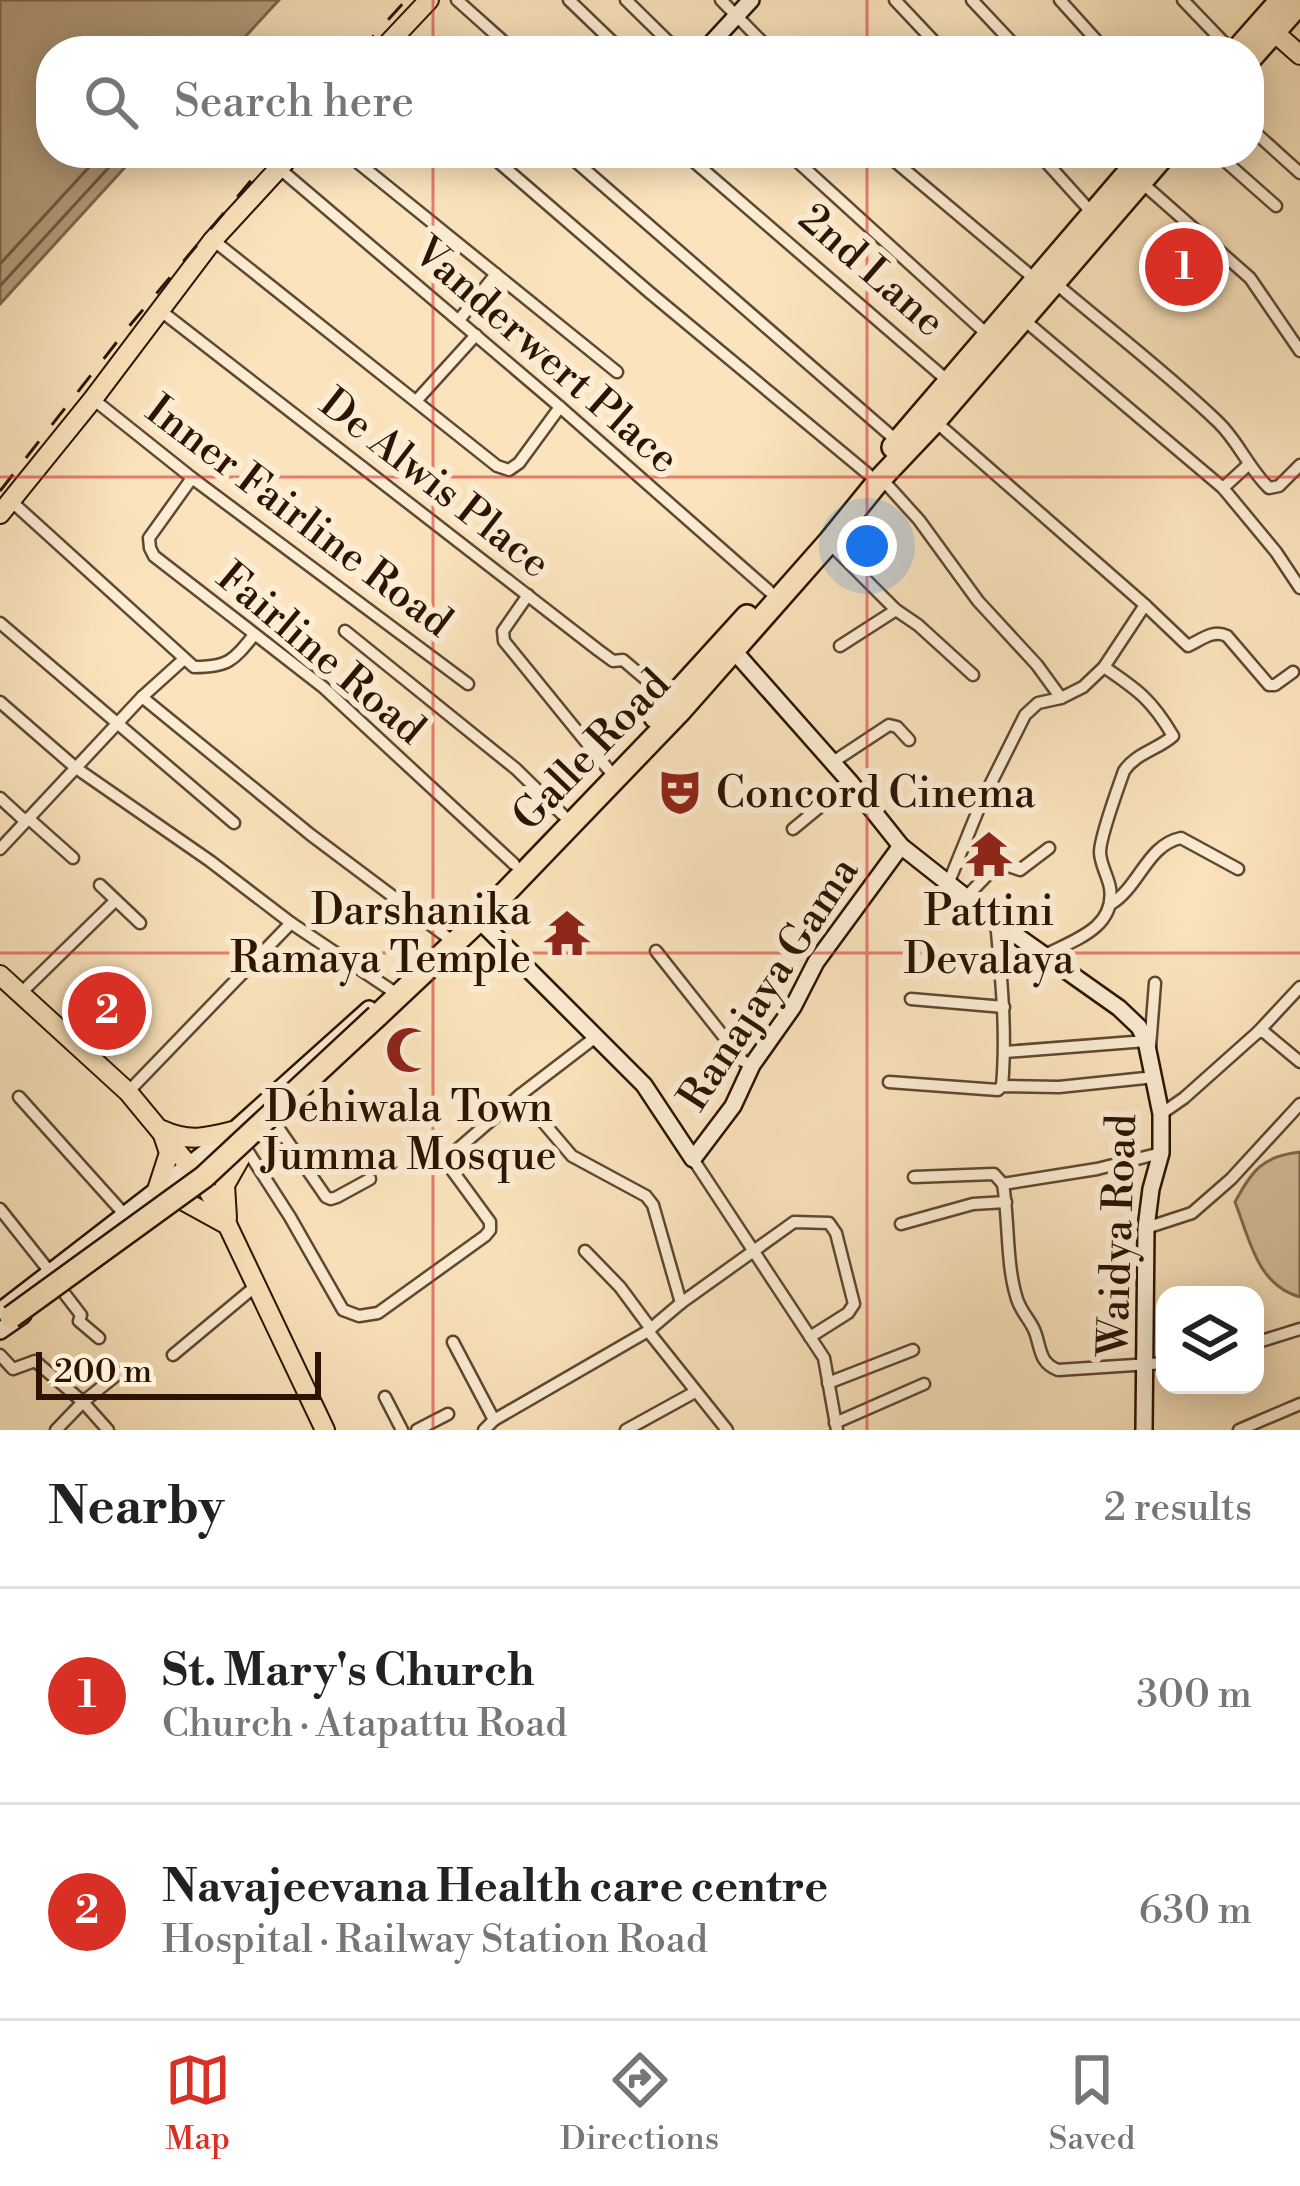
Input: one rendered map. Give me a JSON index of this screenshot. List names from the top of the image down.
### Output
{
  "streets": {
    "highway": ["Galle Road"],
    "street": [
      "2nd Lane",
      "Vanderwert Place",
      "De Alwis Place",
      "Inner Fairline Road",
      "Fairline Road",
      "Ranajaya Gama",
      "Waidya Road"
    ]
  },
  "crossings": [
    ["2nd Lane", "Galle Road"],
    ["Vanderwert Place", "Galle Road"],
    ["De Alwis Place", "Galle Road"],
    ["Inner Fairline Road", "Fairline Road"],
    ["Fairline Road", "Galle Road"]
  ],
  "places": {
    "theatre": ["Concord Cinema"],
    "temple": ["Pattini Devalaya", "Darshanika Ramaya Temple"],
    "mosque": ["Dehiwala Town Jumma Mosque"]
  },
  "scale_bar": "200 m",
  "page": {
    "search": "Search here",
    "pins": ["1", "2"],
    "scale": "200 m",
    "heading": ["Nearby", "2 results"],
    "list": [
      {
        "mark": "1",
        "name": "St. Mary's Church",
        "note": "Church · Atapattu Road",
        "value": "300 m"
      },
      {
        "mark": "2",
        "name": "Navajeevana Health care centre",
        "note": "Hospital · Railway Station Road",
        "value": "630 m"
      }
    ],
    "nav": ["Map", "Directions", "Saved"]
  }
}
